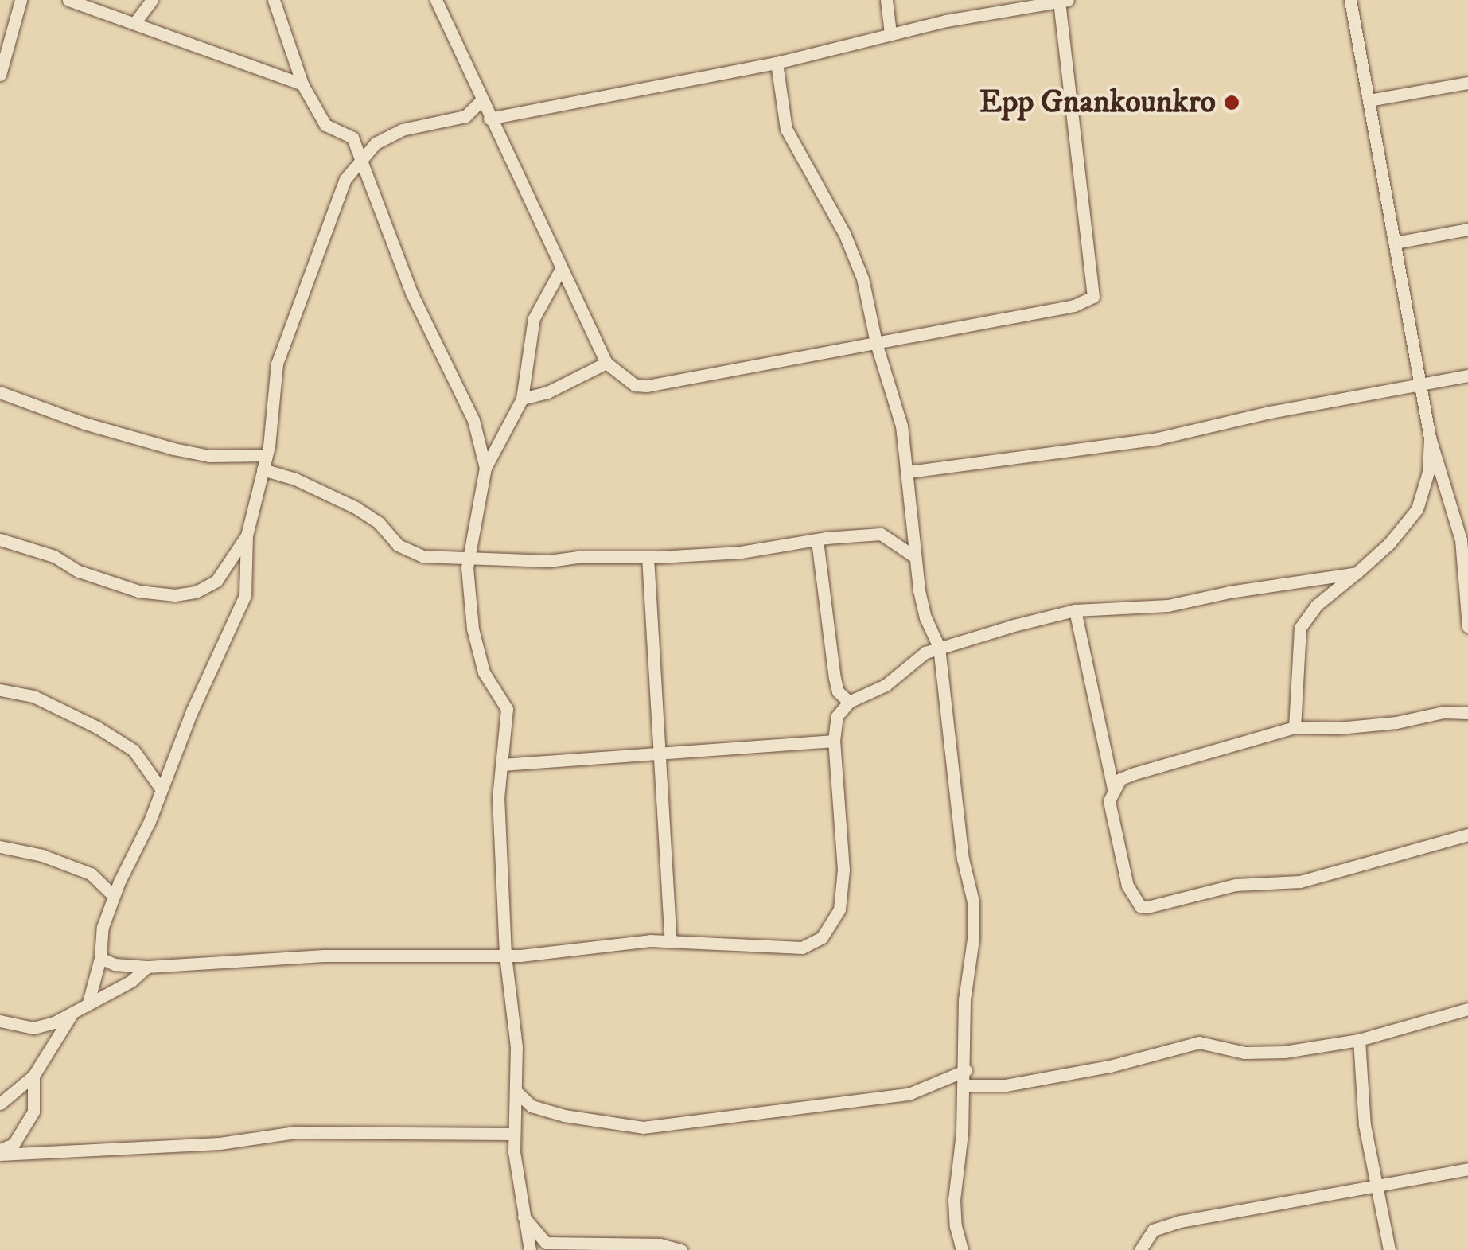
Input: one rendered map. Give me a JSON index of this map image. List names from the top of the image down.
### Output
{
  "places": ["Epp Gnankounkro"]
}
